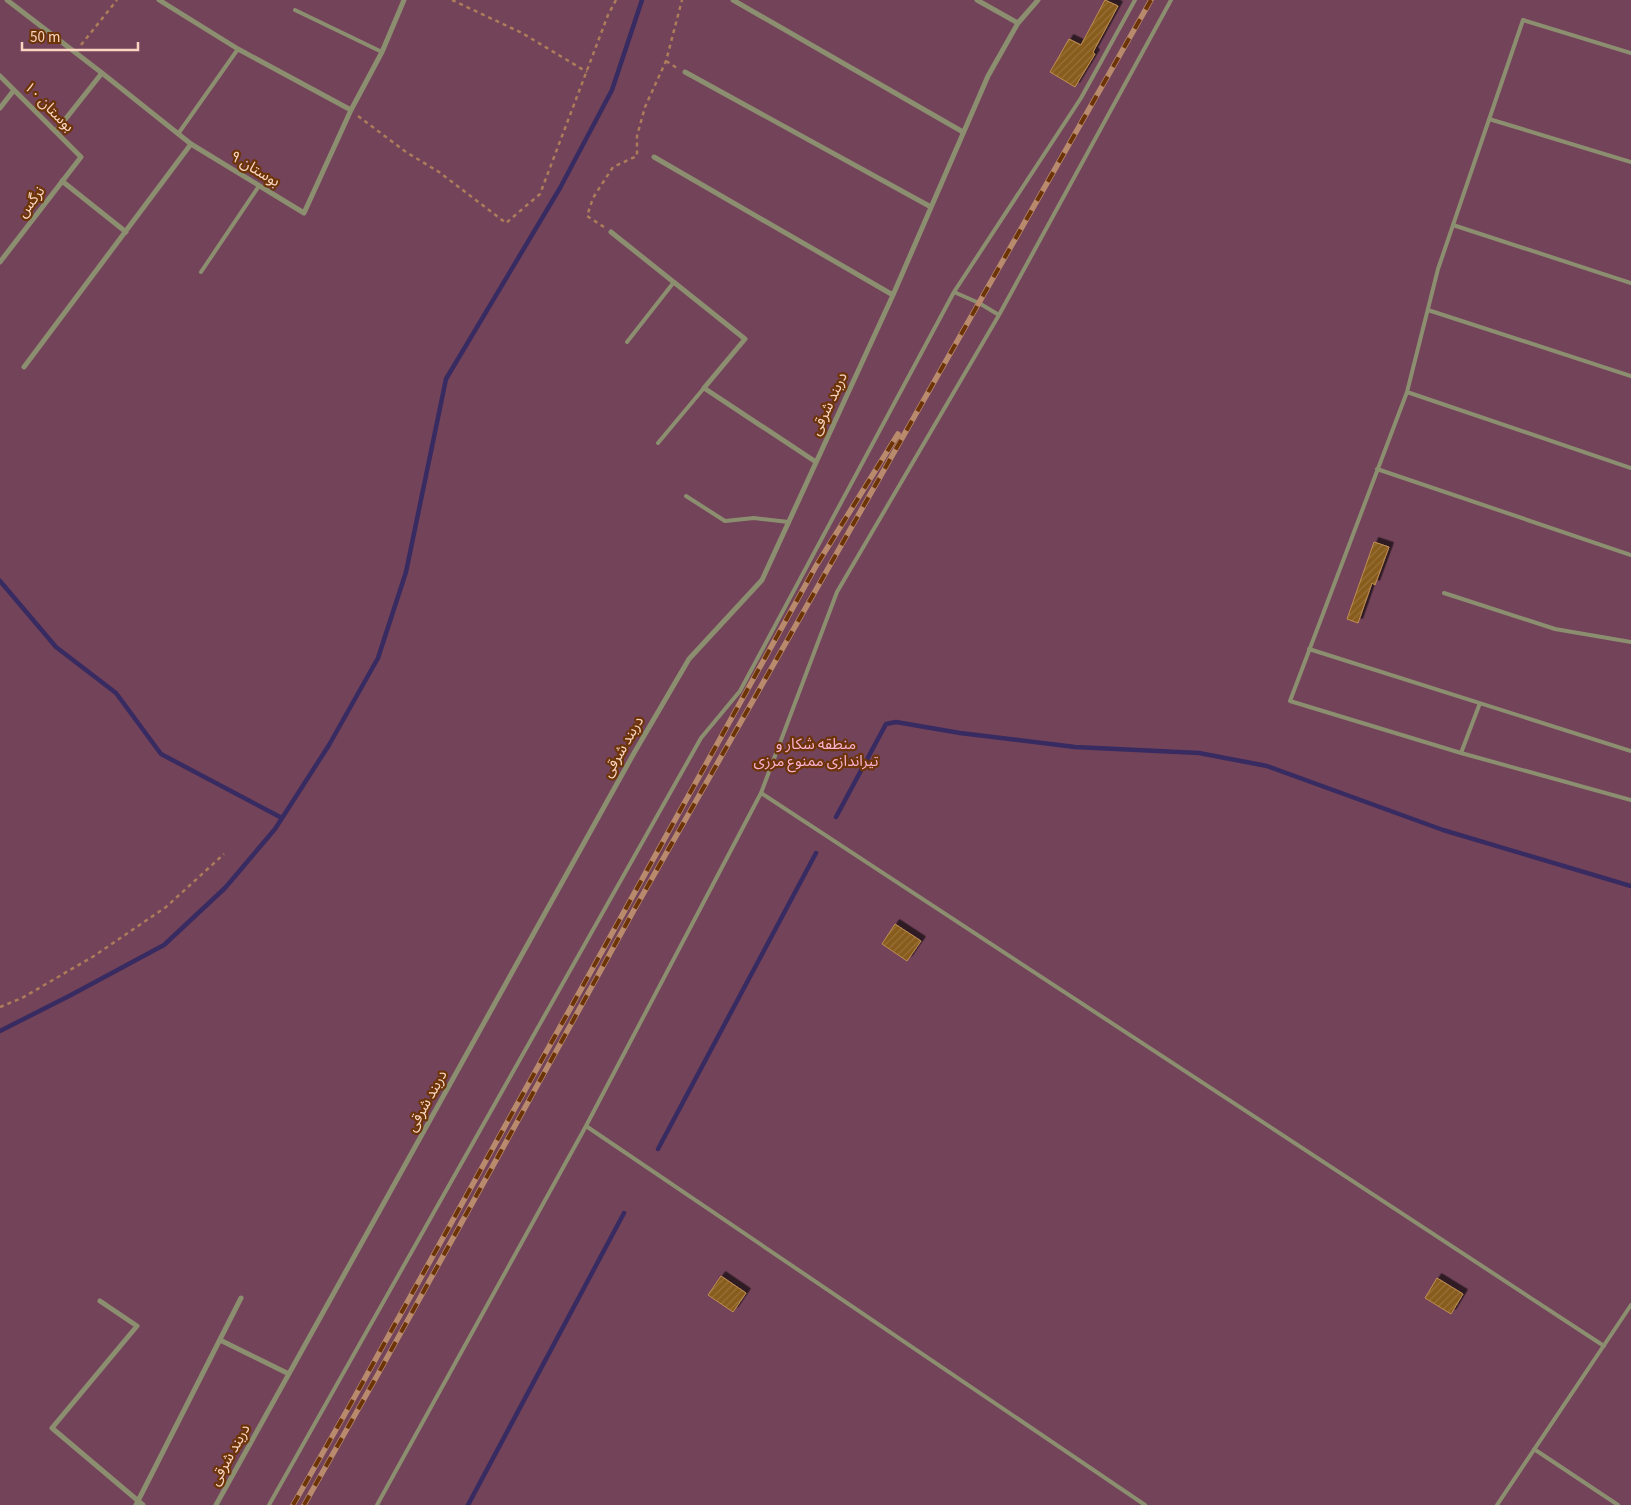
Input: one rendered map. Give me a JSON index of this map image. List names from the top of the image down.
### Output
{
  "streets": {
    "street": [
      "بوستان ۱۰",
      "بوستان ۹",
      "نرگس",
      "دربند شرقی"
    ]
  },
  "crossings": [
    ["بوستان ۱۰", "نرگس"]
  ],
  "parks": ["منطقه شکار و تیراندازی ممنوع مرزی"],
  "scale_bar": "50 m"
}
